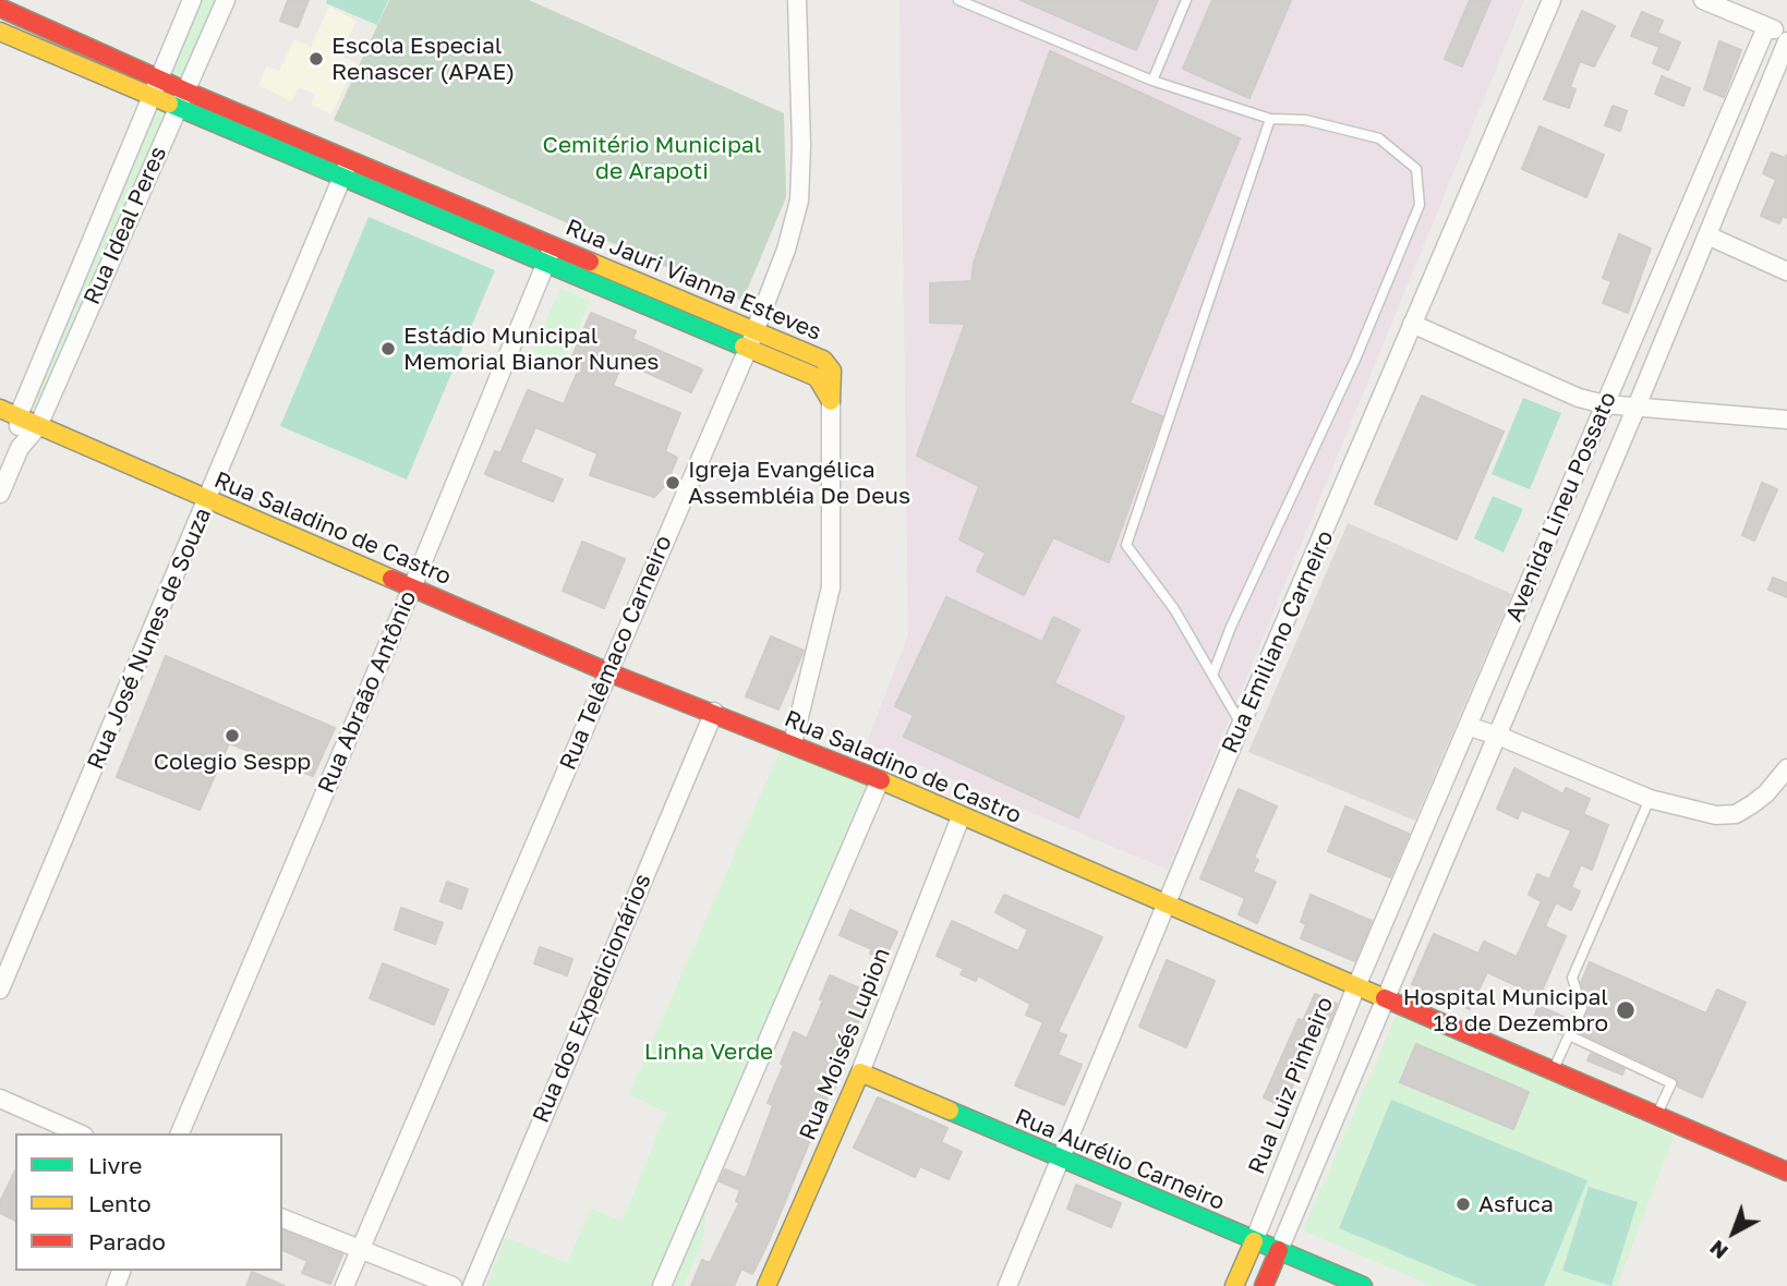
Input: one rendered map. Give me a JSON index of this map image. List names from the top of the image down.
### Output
{
  "streets": {
    "street": [
      "Rua Ideal Peres",
      "Rua Jauri Vianna Esteves",
      "Avenida Lineu Possato",
      "Rua Saladino de Castro",
      "Rua José Nunes de Souza",
      "Rua Emiliano Carneiro",
      "Rua Telêmaco Carneiro",
      "Rua Abraão Antônio",
      "Rua dos Expedicionários",
      "Rua Moisés Lupion",
      "Rua Luiz Pinheiro",
      "Rua Aurélio Carneiro"
    ]
  },
  "crossings": [
    ["Rua Ideal Peres", "Rua Jauri Vianna Esteves"],
    ["Rua Ideal Peres", "Rua Saladino de Castro"],
    ["Rua Jauri Vianna Esteves", "Rua José Nunes de Souza"],
    ["Rua Jauri Vianna Esteves", "Rua Telêmaco Carneiro"],
    ["Rua Jauri Vianna Esteves", "Rua Abraão Antônio"],
    ["Avenida Lineu Possato", "Rua Saladino de Castro"],
    ["Avenida Lineu Possato", "Rua Luiz Pinheiro"],
    ["Rua Saladino de Castro", "Rua José Nunes de Souza"],
    ["Rua Saladino de Castro", "Rua Emiliano Carneiro"],
    ["Rua Saladino de Castro", "Rua Telêmaco Carneiro"],
    ["Rua Saladino de Castro", "Rua Abraão Antônio"],
    ["Rua Saladino de Castro", "Rua dos Expedicionários"],
    ["Rua Saladino de Castro", "Rua Moisés Lupion"],
    ["Rua Saladino de Castro", "Rua Luiz Pinheiro"],
    ["Rua Emiliano Carneiro", "Rua Aurélio Carneiro"],
    ["Rua Moisés Lupion", "Rua Aurélio Carneiro"],
    ["Rua Luiz Pinheiro", "Rua Aurélio Carneiro"]
  ],
  "parks": ["Cemitério Municipal de Arapoti", "Linha Verde"],
  "places": [
    "Escola Especial Renascer (APAE)",
    "Estádio Municipal Memorial Bianor Nunes",
    "Igreja Evangélica Assembléia De Deus",
    "Colegio Sespp",
    "Hospital Municipal 18 de Dezembro",
    "Asfuca"
  ],
  "legend": ["Livre", "Lento", "Parado"],
  "north": "bottom left"
}
